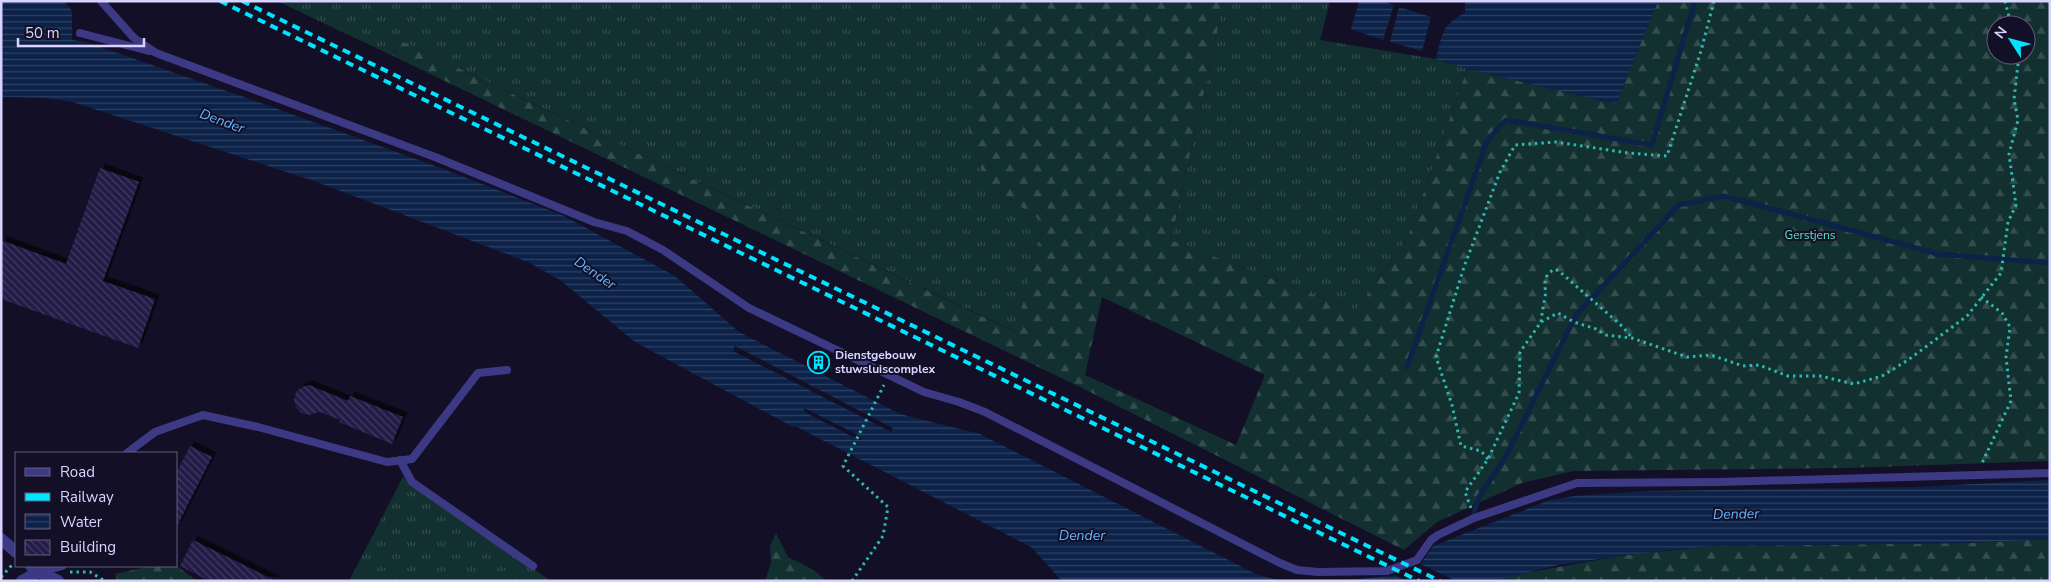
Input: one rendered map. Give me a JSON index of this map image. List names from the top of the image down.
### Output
{
  "water": ["Dender"],
  "parks": ["Gerstjens"],
  "places": {
    "building": ["Dienstgebouw stuwsluiscomplex"]
  },
  "legend": [
    "Road",
    "Railway",
    "Water",
    "Building"
  ],
  "scale_bar": "50 m",
  "north": "top left"
}
